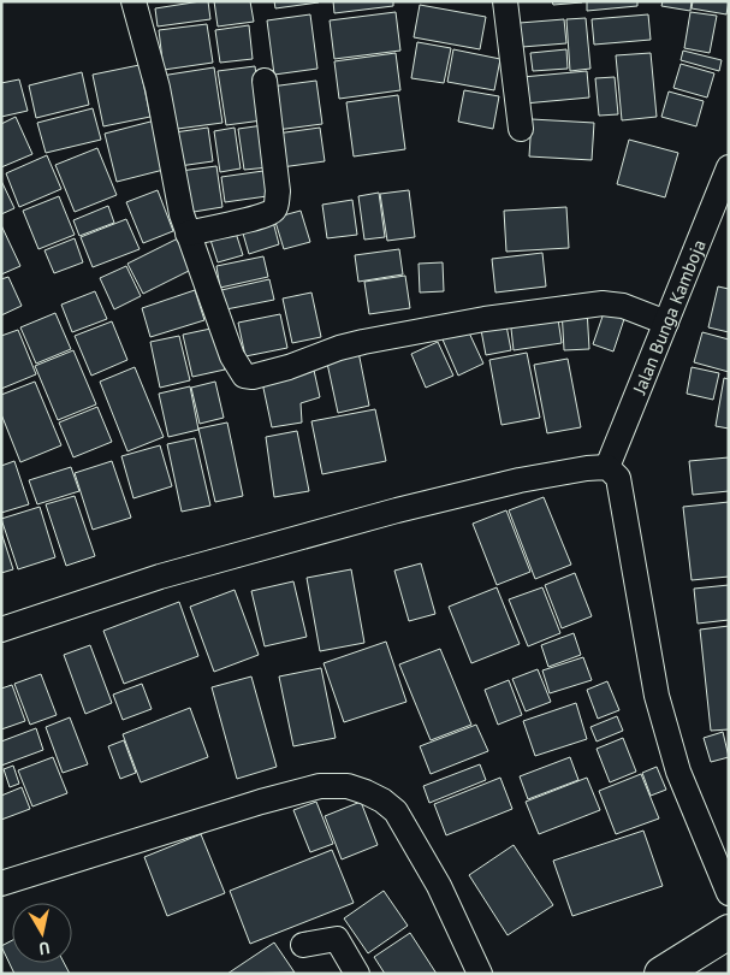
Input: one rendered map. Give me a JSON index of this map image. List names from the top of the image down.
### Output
{
  "streets": {
    "street": ["Jalan Bunga Kamboja"]
  },
  "north": "bottom"
}
